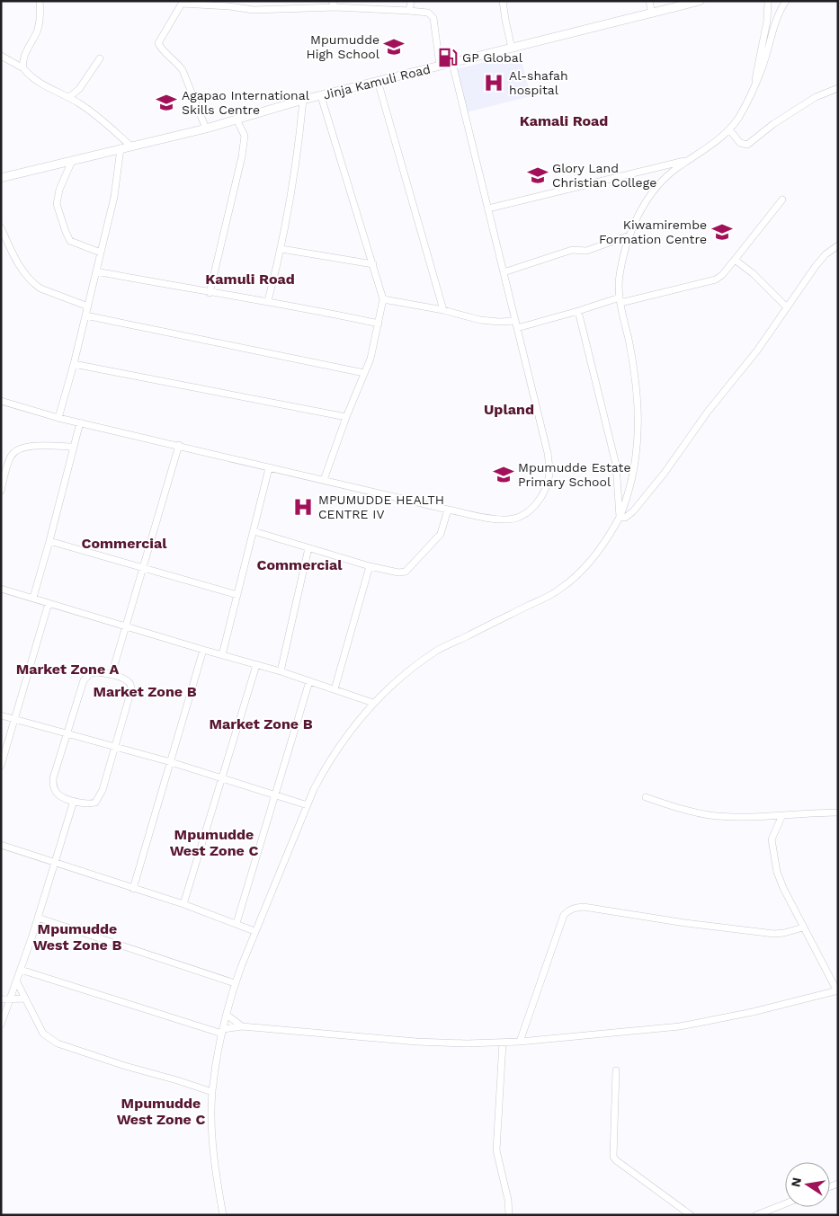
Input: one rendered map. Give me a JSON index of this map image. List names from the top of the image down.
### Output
{
  "streets": {
    "main road": ["Jinja Kamuli Road"]
  },
  "districts": [
    "Kamali Road",
    "Kamuli Road",
    "Upland",
    "Commercial",
    "Commercial",
    "Market Zone A",
    "Market Zone B",
    "Market Zone B",
    "Mpumudde West Zone C",
    "Mpumudde West Zone B",
    "Mpumudde West Zone C"
  ],
  "places": {
    "school or university": [
      "Mpumudde High School",
      "Agapao International Skills Centre",
      "Glory Land Christian College",
      "Kiwamirembe Formation Centre",
      "Mpumudde Estate Primary School"
    ],
    "fuel station": ["GP Global"],
    "hospital": ["Al-shafah hospital", "MPUMUDDE HEALTH CENTRE IV"]
  },
  "north": "left"
}
